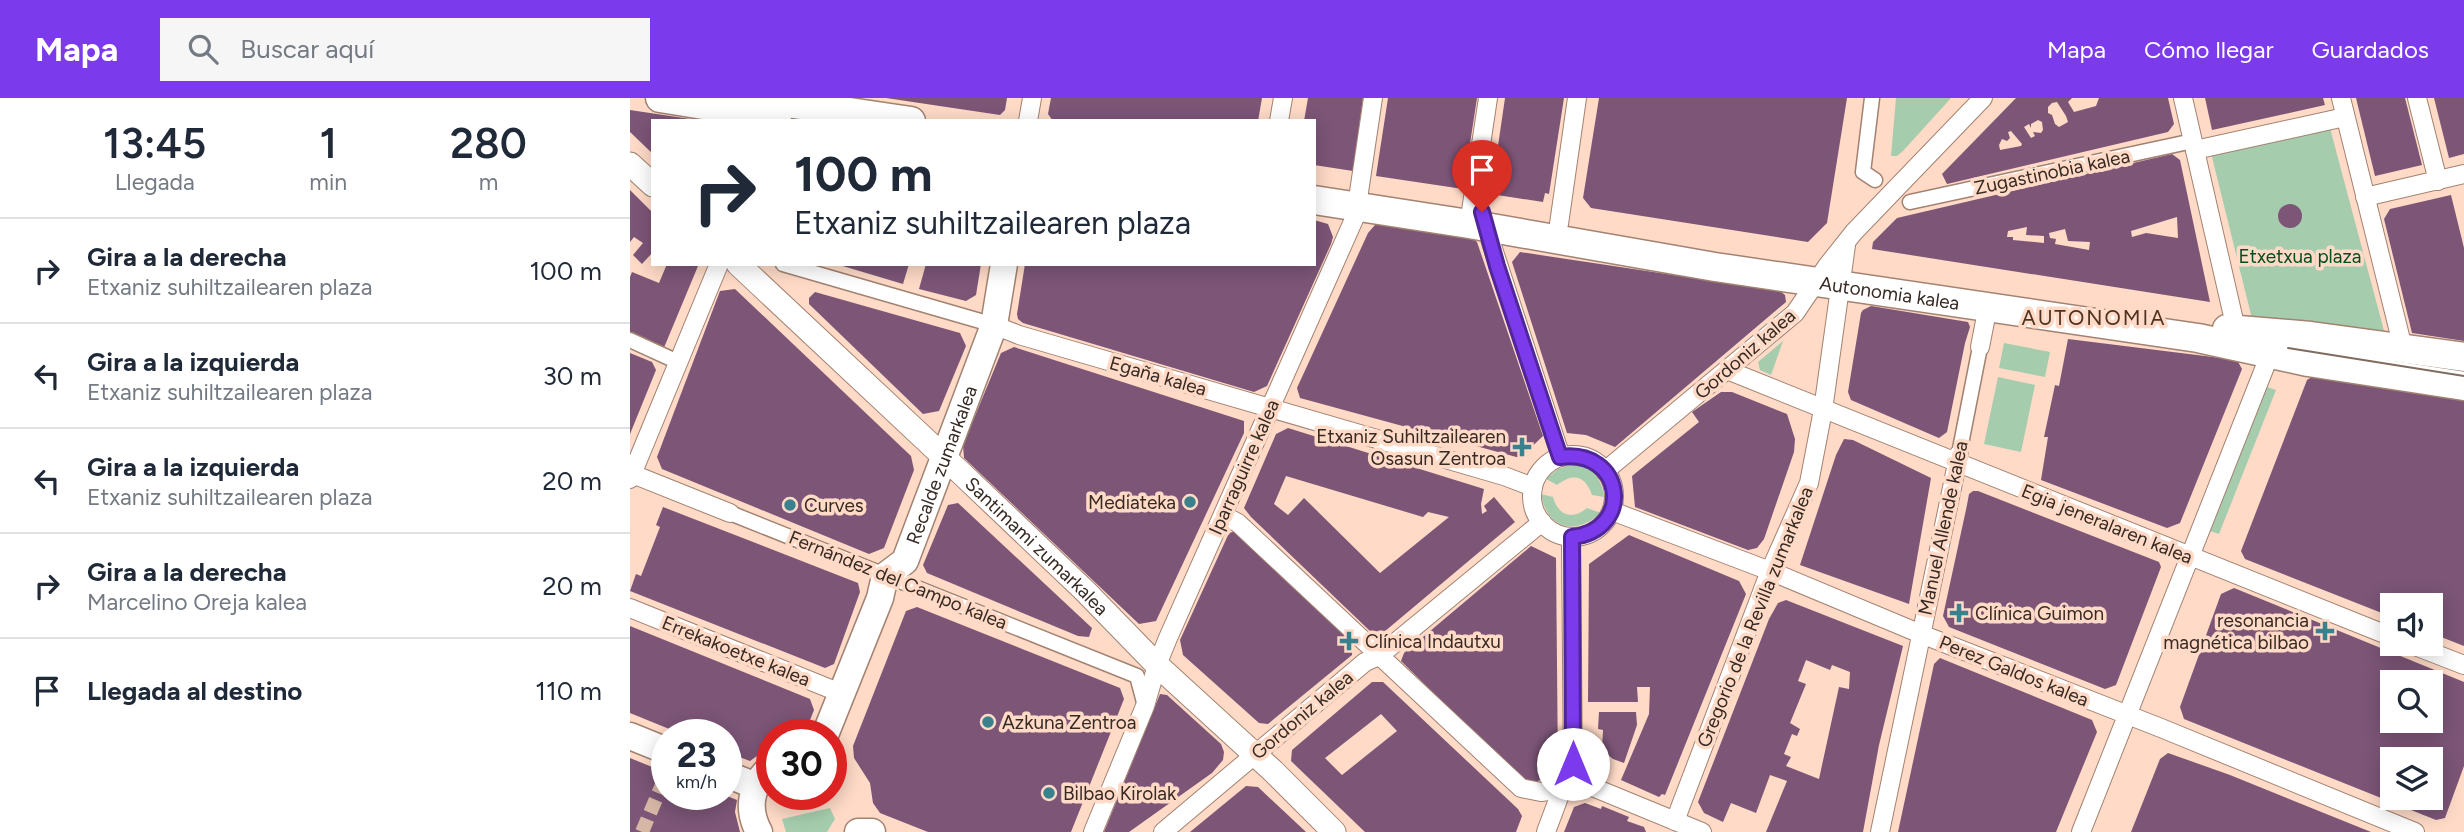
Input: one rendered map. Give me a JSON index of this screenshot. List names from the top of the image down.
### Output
{
  "streets": {
    "main road": ["Autonomia kalea", "Recalde zumarkalea"],
    "street": [
      "Zugastinobia kalea",
      "Gordoniz kalea",
      "Egaña kalea",
      "Iparraguirre kalea",
      "Egia jeneralaren kalea",
      "Manuel Allende kalea",
      "Santimami zumarkalea",
      "Fernández del Campo kalea",
      "Gregorio de la Revilla zumarkalea",
      "Errekakoetxe kalea",
      "Perez Galdos kalea"
    ]
  },
  "crossings": [
    ["Autonomia kalea", "Gordoniz kalea"],
    ["Autonomia kalea", "Iparraguirre kalea"],
    ["Autonomia kalea", "Manuel Allende kalea"],
    ["Autonomia kalea", "Gregorio de la Revilla zumarkalea"],
    ["Gordoniz kalea", "Egaña kalea"],
    ["Gordoniz kalea", "Egia jeneralaren kalea"],
    ["Gordoniz kalea", "Santimami zumarkalea"],
    ["Gordoniz kalea", "Gregorio de la Revilla zumarkalea"],
    ["Gordoniz kalea", "Perez Galdos kalea"],
    ["Egaña kalea", "Recalde zumarkalea"],
    ["Egaña kalea", "Iparraguirre kalea"],
    ["Egaña kalea", "Perez Galdos kalea"],
    ["Recalde zumarkalea", "Santimami zumarkalea"],
    ["Recalde zumarkalea", "Fernández del Campo kalea"],
    ["Recalde zumarkalea", "Errekakoetxe kalea"],
    ["Iparraguirre kalea", "Santimami zumarkalea"],
    ["Iparraguirre kalea", "Fernández del Campo kalea"],
    ["Egia jeneralaren kalea", "Manuel Allende kalea"],
    ["Egia jeneralaren kalea", "Gregorio de la Revilla zumarkalea"],
    ["Manuel Allende kalea", "Perez Galdos kalea"],
    ["Gregorio de la Revilla zumarkalea", "Perez Galdos kalea"]
  ],
  "districts": ["AUTONOMIA"],
  "parks": ["Etxetxua plaza"],
  "places": {
    "health": [
      "Etxaniz Suhiltzailearen Osasun Zentroa",
      "Clínica Guimon",
      "resonancia magnética bilbao",
      "Clínica Indautxu"
    ],
    "other": [
      "Mediateka",
      "Curves",
      "Azkuna Zentroa",
      "Bilbao Kirolak"
    ]
  },
  "page": {
    "header": "Mapa",
    "search": "Buscar aquí",
    "nav": ["Mapa", "Cómo llegar", "Guardados"],
    "eta": [
      "13:45",
      "Llegada",
      "1",
      "min",
      "280",
      "m"
    ],
    "turn": ["100 m", "Etxaniz suhiltzailearen plaza"],
    "list": [
      {
        "name": "Gira a la derecha",
        "note": "Etxaniz suhiltzailearen plaza",
        "value": "100 m"
      },
      {
        "name": "Gira a la izquierda",
        "note": "Etxaniz suhiltzailearen plaza",
        "value": "30 m"
      },
      {
        "name": "Gira a la izquierda",
        "note": "Etxaniz suhiltzailearen plaza",
        "value": "20 m"
      },
      {
        "name": "Gira a la derecha",
        "note": "Marcelino Oreja kalea",
        "value": "20 m"
      },
      {
        "name": "Llegada al destino",
        "value": "110 m"
      }
    ],
    "speed": "23 km/h",
    "limit": "30"
  }
}
